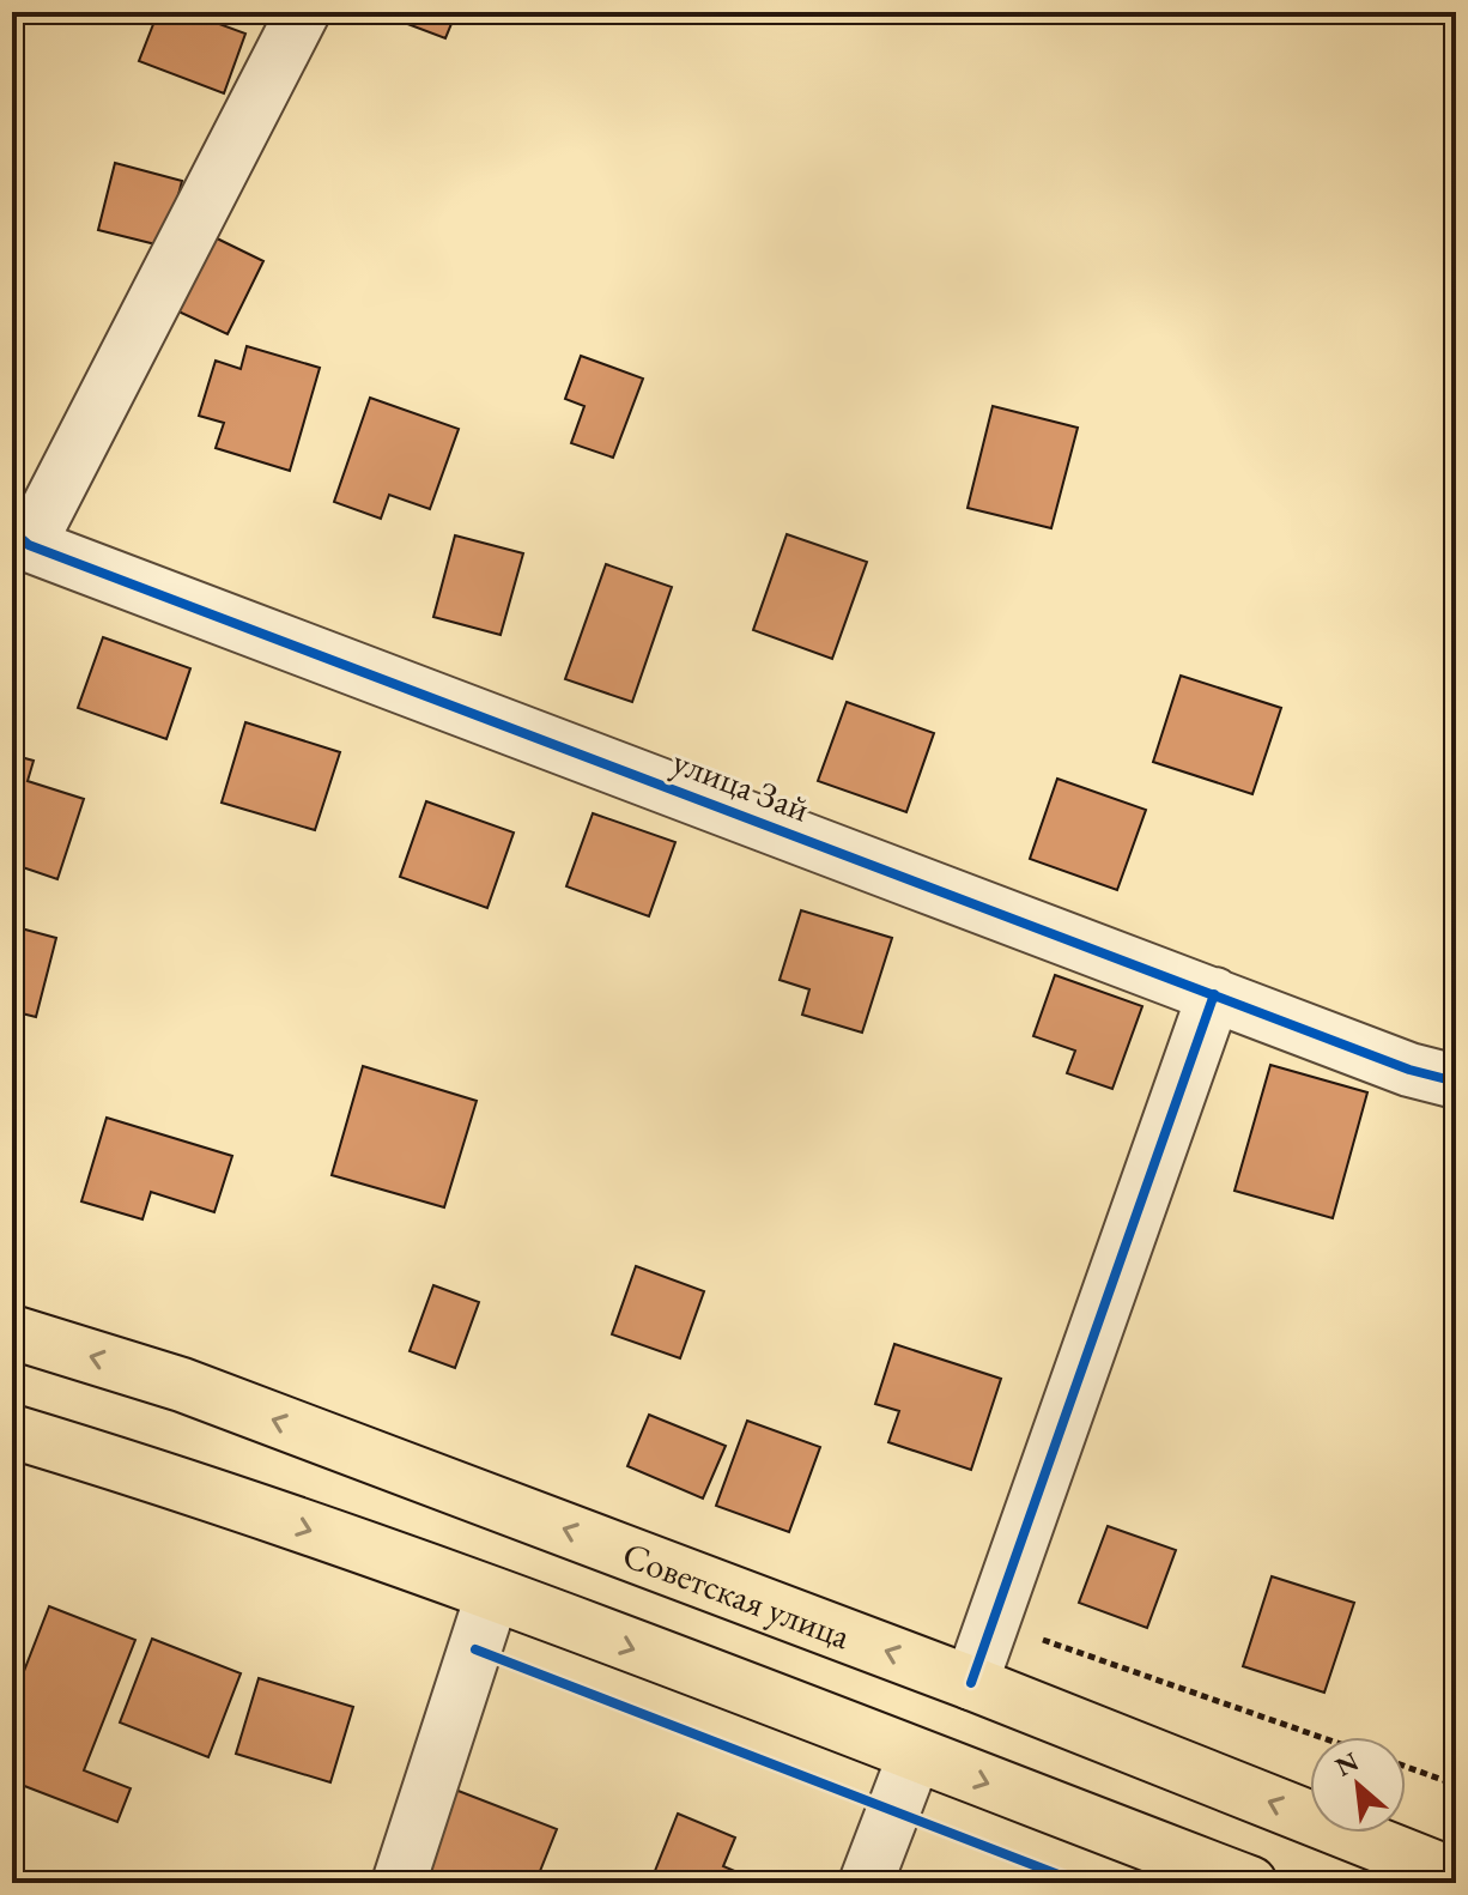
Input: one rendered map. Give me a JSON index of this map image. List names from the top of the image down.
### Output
{
  "streets": {
    "main road": ["Советская улица"],
    "street": ["улица Зай"]
  },
  "north": "top left"
}
